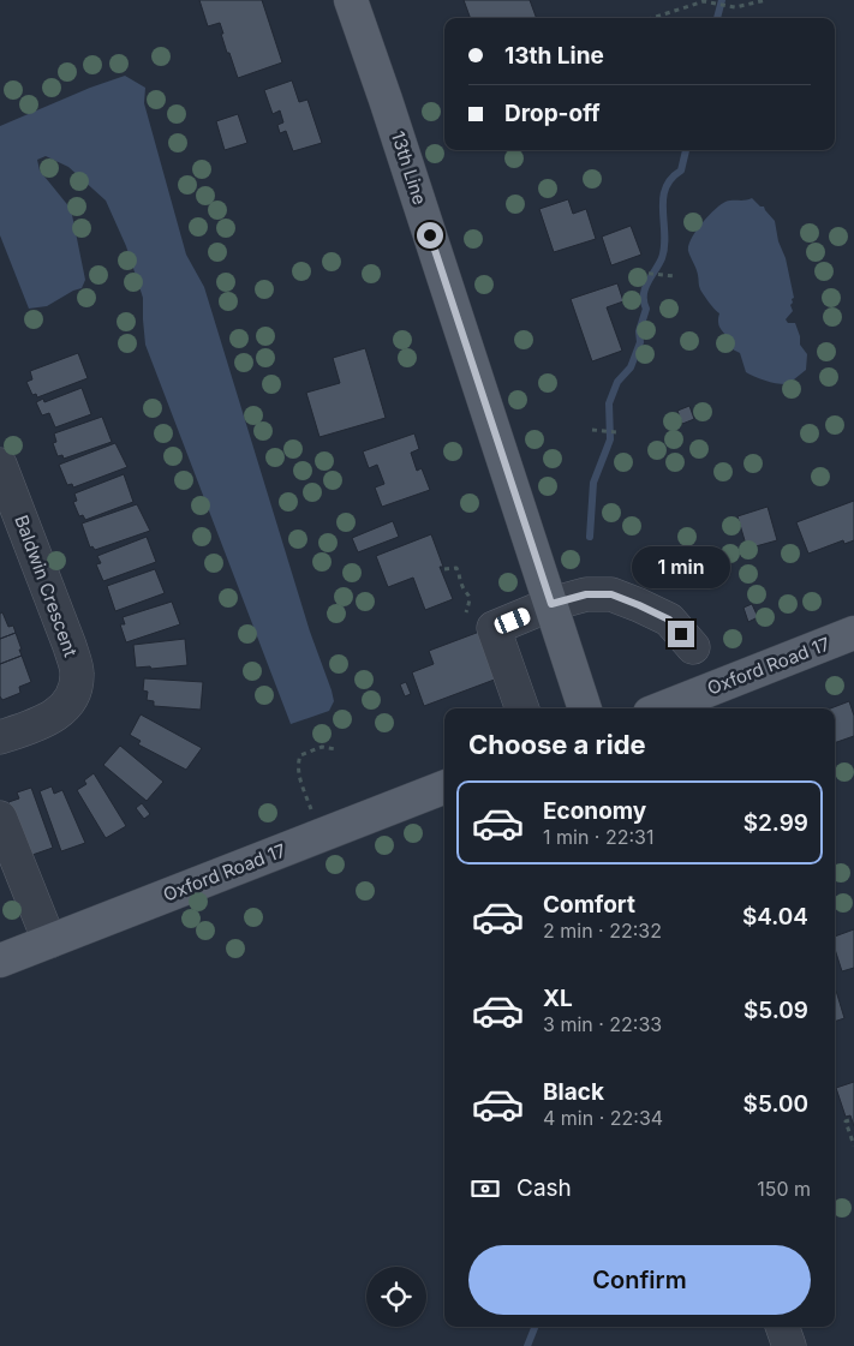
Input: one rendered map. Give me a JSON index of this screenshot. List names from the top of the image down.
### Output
{
  "streets": {
    "main road": ["13th Line", "Oxford Road 17"],
    "street": ["Baldwin Crescent"]
  },
  "page": {
    "banner": ["13th Line", "Drop-off"],
    "bubble": "1 min",
    "heading": "Choose a ride",
    "list": [
      {
        "name": "Economy",
        "note": "1 min · 22:31",
        "value": "$2.99"
      },
      {
        "name": "Comfort",
        "note": "2 min · 22:32",
        "value": "$4.04"
      },
      {
        "name": "XL",
        "note": "3 min · 22:33",
        "value": "$5.09"
      },
      {
        "name": "Black",
        "note": "4 min · 22:34",
        "value": "$5.00"
      }
    ],
    "pay": ["Cash", "150 m"],
    "buttons": "Confirm"
  }
}
